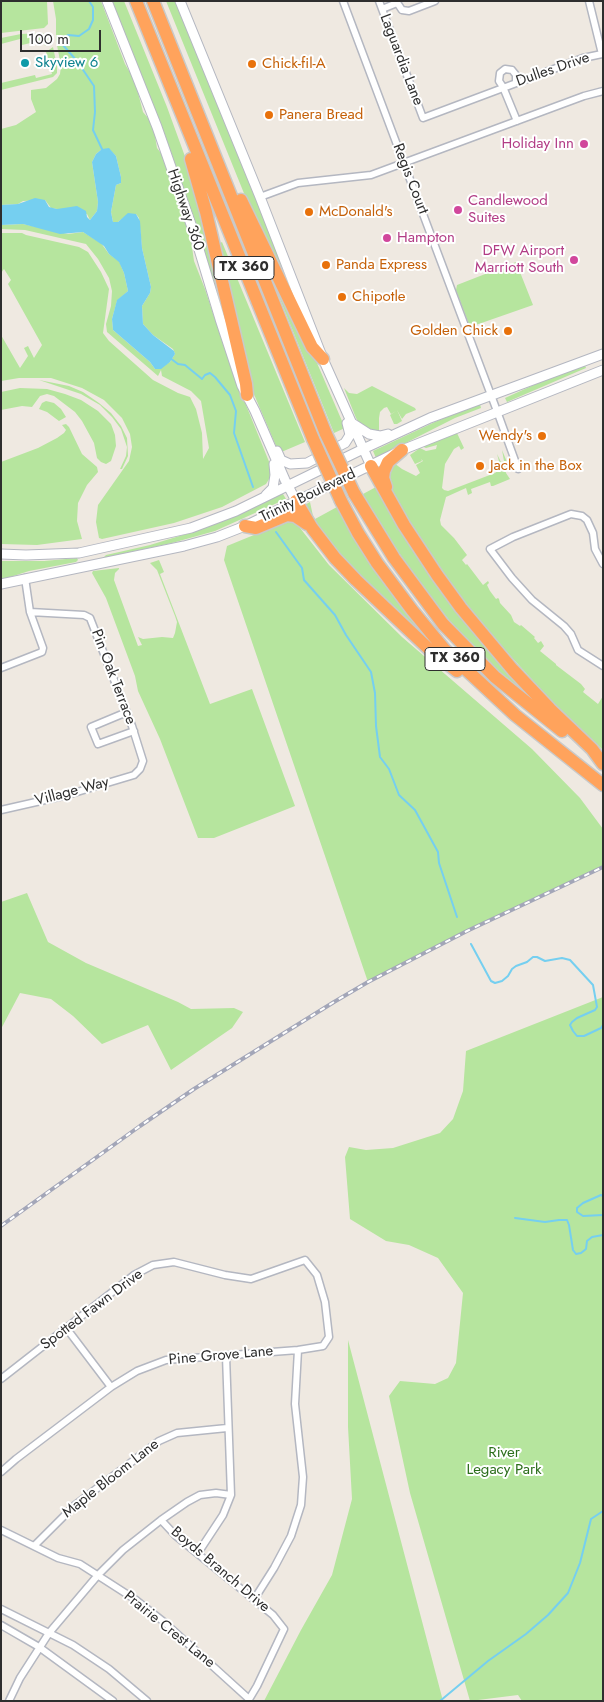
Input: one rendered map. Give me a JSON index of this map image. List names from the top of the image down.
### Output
{
  "streets": {
    "highway": ["TX 360"],
    "main road": ["Highway 360", "Trinity Boulevard"],
    "street": [
      "Laguardia Lane",
      "Dulles Drive",
      "Regis Court",
      "Pin Oak Terrace",
      "Village Way",
      "Spotted Fawn Drive",
      "Pine Grove Lane",
      "Maple Bloom Lane",
      "Boyds Branch Drive",
      "Prairie Crest Lane"
    ]
  },
  "crossings": [
    ["Laguardia Lane", "Dulles Drive"],
    ["Regis Court", "Trinity Boulevard"],
    ["Highway 360", "Trinity Boulevard"],
    ["Pin Oak Terrace", "Village Way"],
    ["Spotted Fawn Drive", "Pine Grove Lane"],
    ["Maple Bloom Lane", "Prairie Crest Lane"],
    ["Boyds Branch Drive", "Prairie Crest Lane"]
  ],
  "parks": ["River Legacy Park"],
  "places": [
    "Skyview 6",
    "Chick-fil-A",
    "Panera Bread",
    "Holiday Inn",
    "Candlewood Suites",
    "McDonald's",
    "Hampton",
    "DFW Airport Marriott South",
    "Panda Express",
    "Chipotle",
    "Golden Chick",
    "Wendy's",
    "Jack in the Box"
  ],
  "scale_bar": "100 m"
}
